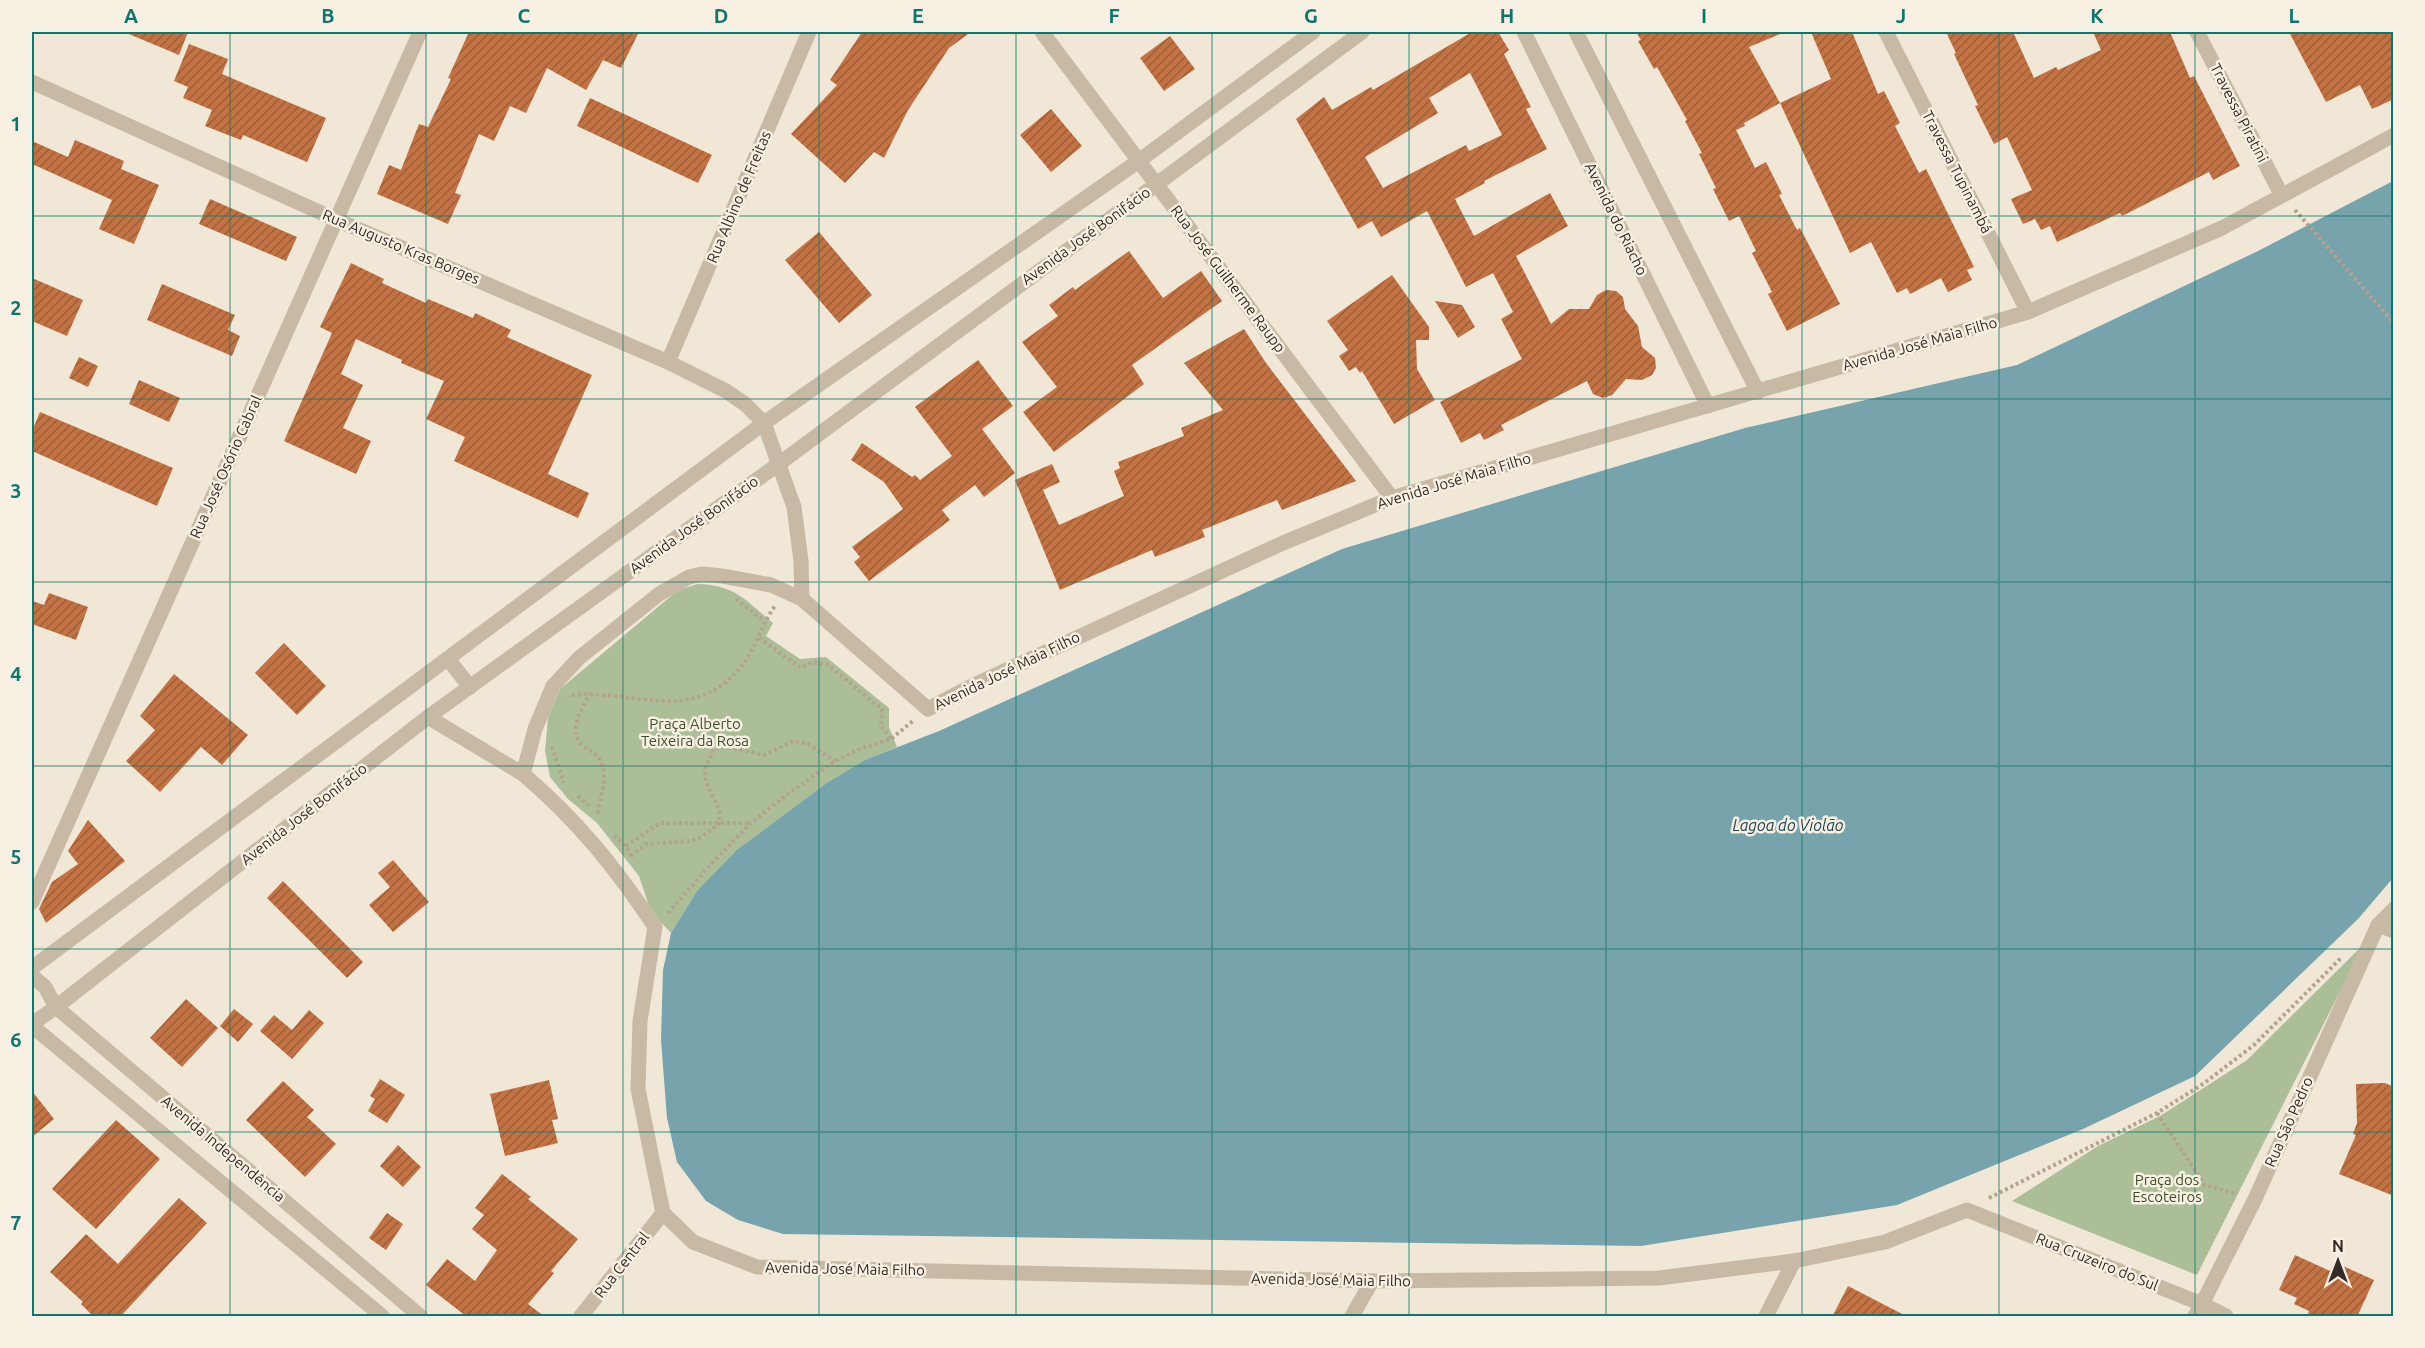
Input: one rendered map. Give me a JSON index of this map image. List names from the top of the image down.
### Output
{
  "streets": {
    "street": [
      "Travessa Piratini",
      "Travessa Tupinambá",
      "Rua Albino de Freitas",
      "Avenida do Riacho",
      "Avenida José Bonifácio",
      "Rua Augusto Kras Borges",
      "Rua José Guilherme Raupp",
      "Avenida José Maia Filho",
      "Rua José Osório Cabral",
      "Rua São Pedro",
      "Avenida Independência",
      "Rua Cruzeiro do Sul",
      "Rua Central"
    ]
  },
  "crossings": [
    ["Travessa Piratini", "Avenida José Maia Filho"],
    ["Travessa Tupinambá", "Avenida José Maia Filho"],
    ["Rua Albino de Freitas", "Rua Augusto Kras Borges"],
    ["Avenida do Riacho", "Avenida José Maia Filho"],
    ["Avenida José Bonifácio", "Rua Augusto Kras Borges"],
    ["Avenida José Bonifácio", "Rua José Guilherme Raupp"],
    ["Avenida José Bonifácio", "Avenida Independência"],
    ["Rua Augusto Kras Borges", "Rua José Osório Cabral"],
    ["Rua José Guilherme Raupp", "Avenida José Maia Filho"],
    ["Avenida José Maia Filho", "Rua Cruzeiro do Sul"],
    ["Avenida José Maia Filho", "Rua Central"],
    ["Rua São Pedro", "Rua Cruzeiro do Sul"]
  ],
  "water": ["Lagoa do Violão"],
  "parks": ["Praça Alberto Teixeira da Rosa", "Praça dos Escoteiros"],
  "north": "top",
  "grid": {
    "columns": [
      "A",
      "B",
      "C",
      "D",
      "E",
      "F",
      "G",
      "H",
      "I",
      "J",
      "K",
      "L"
    ],
    "rows": [
      "1",
      "2",
      "3",
      "4",
      "5",
      "6",
      "7"
    ]
  }
}
